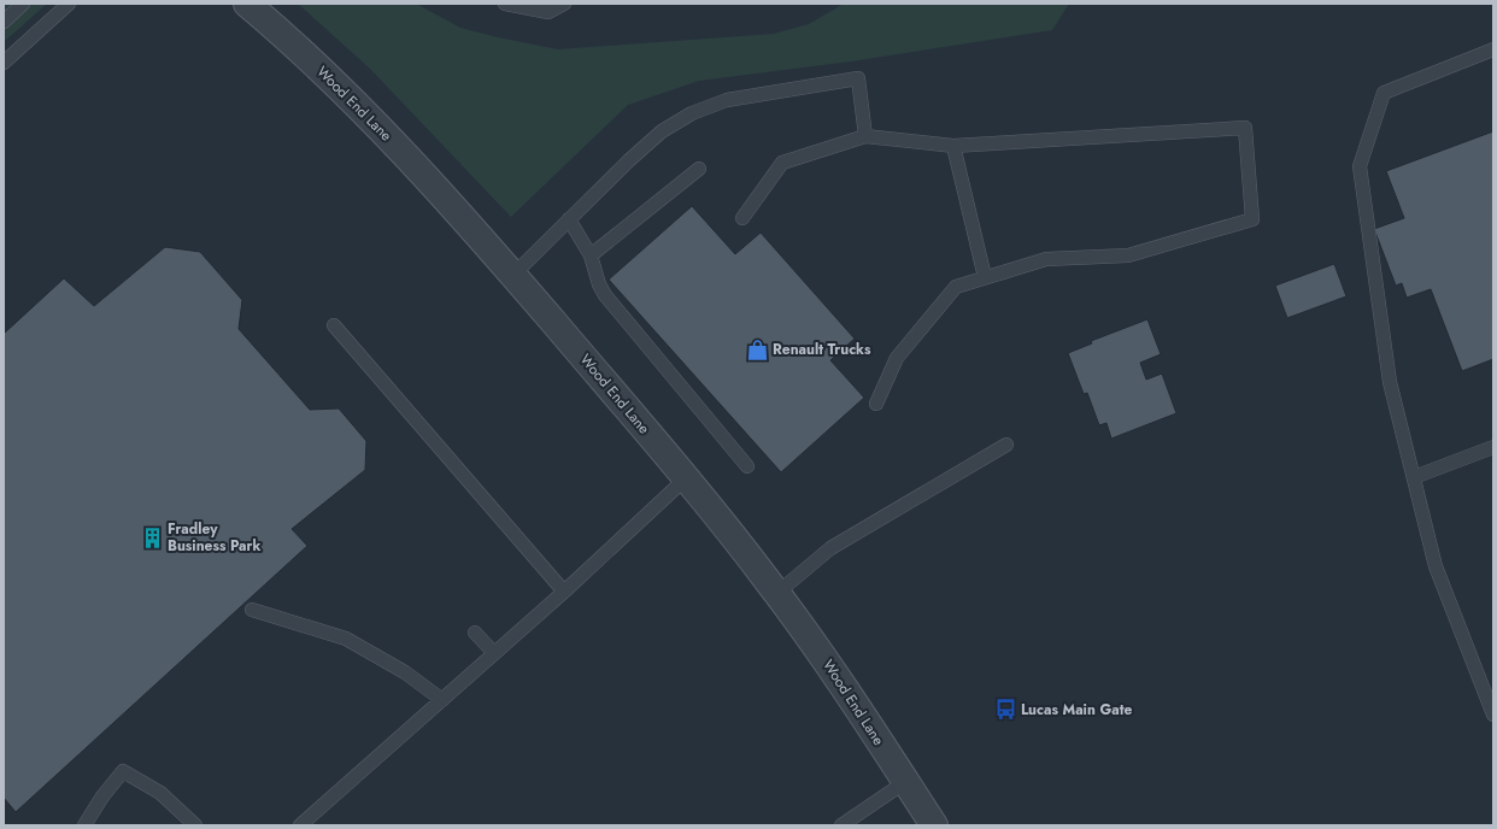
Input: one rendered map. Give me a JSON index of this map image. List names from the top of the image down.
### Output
{
  "streets": {
    "street": ["Wood End Lane"]
  },
  "places": {
    "shop": ["Renault Trucks"],
    "building": ["Fradley Business Park"],
    "bus stop": ["Lucas Main Gate"]
  }
}
